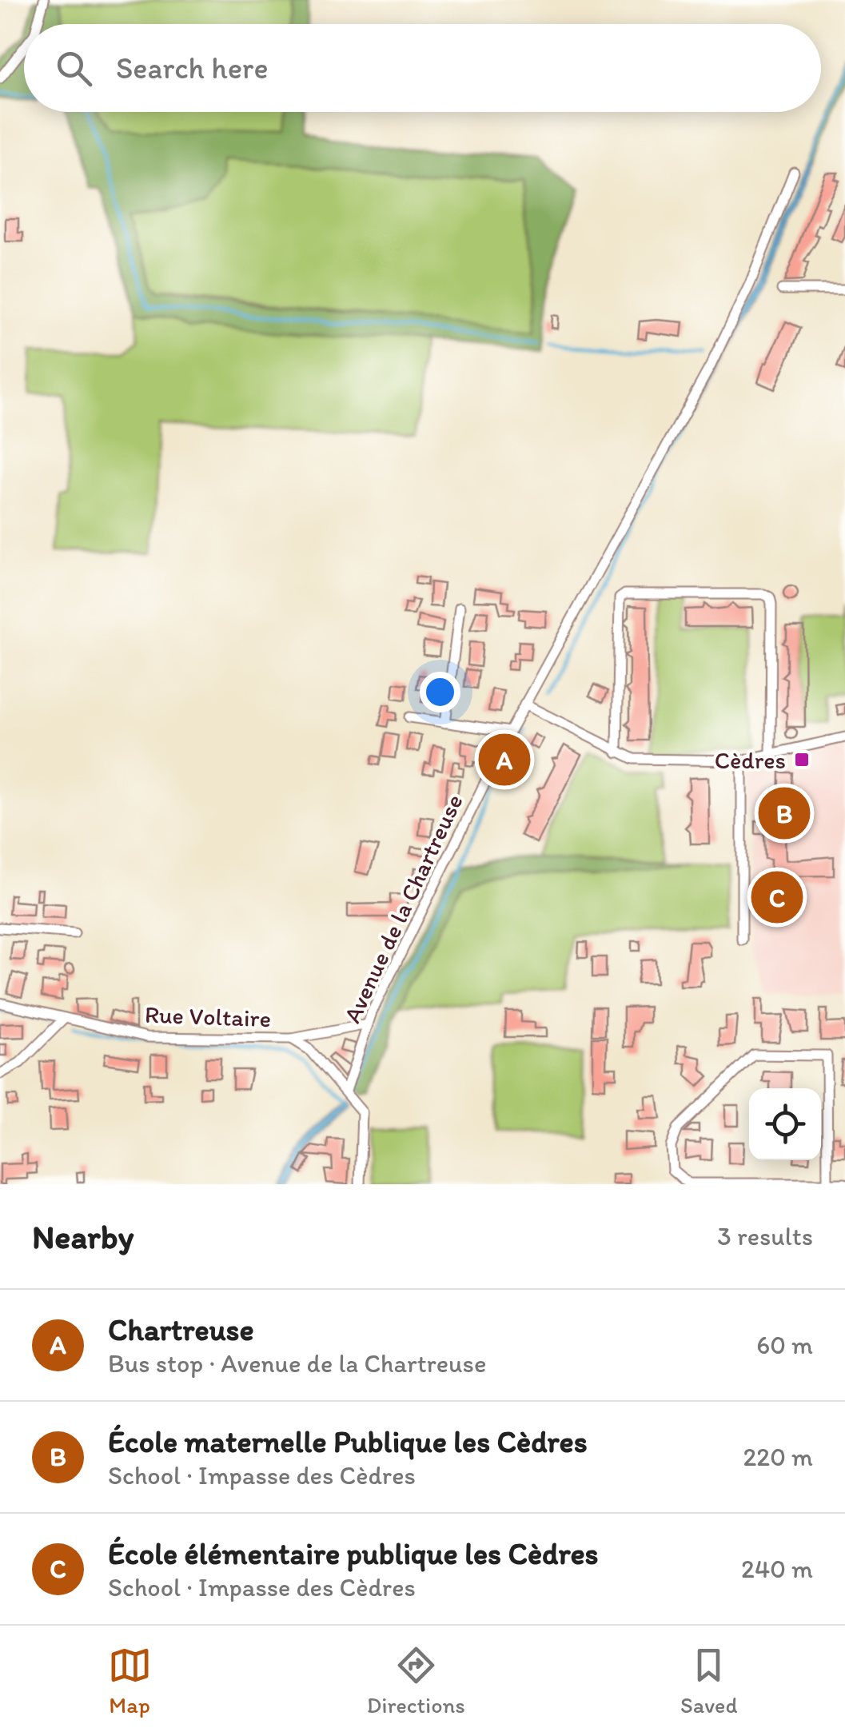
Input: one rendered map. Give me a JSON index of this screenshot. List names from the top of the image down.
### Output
{
  "streets": {
    "street": ["Avenue de la Chartreuse", "Rue Voltaire"]
  },
  "crossings": [
    ["Avenue de la Chartreuse", "Rue Voltaire"]
  ],
  "places": {
    "transit": ["Cèdres"]
  },
  "page": {
    "search": "Search here",
    "pins": ["A", "B", "C"],
    "heading": ["Nearby", "3 results"],
    "list": [
      {
        "mark": "A",
        "name": "Chartreuse",
        "note": "Bus stop · Avenue de la Chartreuse",
        "value": "60 m"
      },
      {
        "mark": "B",
        "name": "École maternelle Publique les Cèdres",
        "note": "School · Impasse des Cèdres",
        "value": "220 m"
      },
      {
        "mark": "C",
        "name": "École élémentaire publique les Cèdres",
        "note": "School · Impasse des Cèdres",
        "value": "240 m"
      }
    ],
    "nav": ["Map", "Directions", "Saved"]
  }
}
